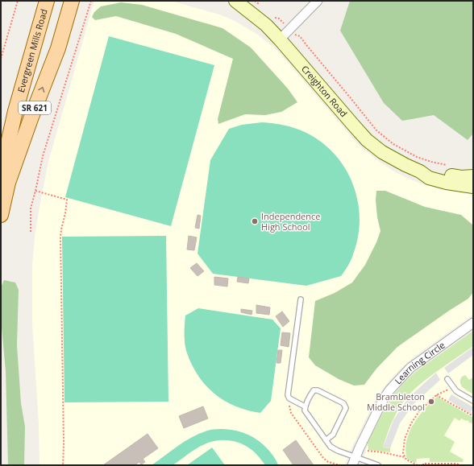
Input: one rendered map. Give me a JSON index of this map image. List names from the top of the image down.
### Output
{
  "streets": {
    "main road": ["Evergreen Mills Road", "SR 621"],
    "street": ["Creighton Road", "Learning Circle"]
  },
  "places": ["Independence High School", "Brambleton Middle School"]
}
